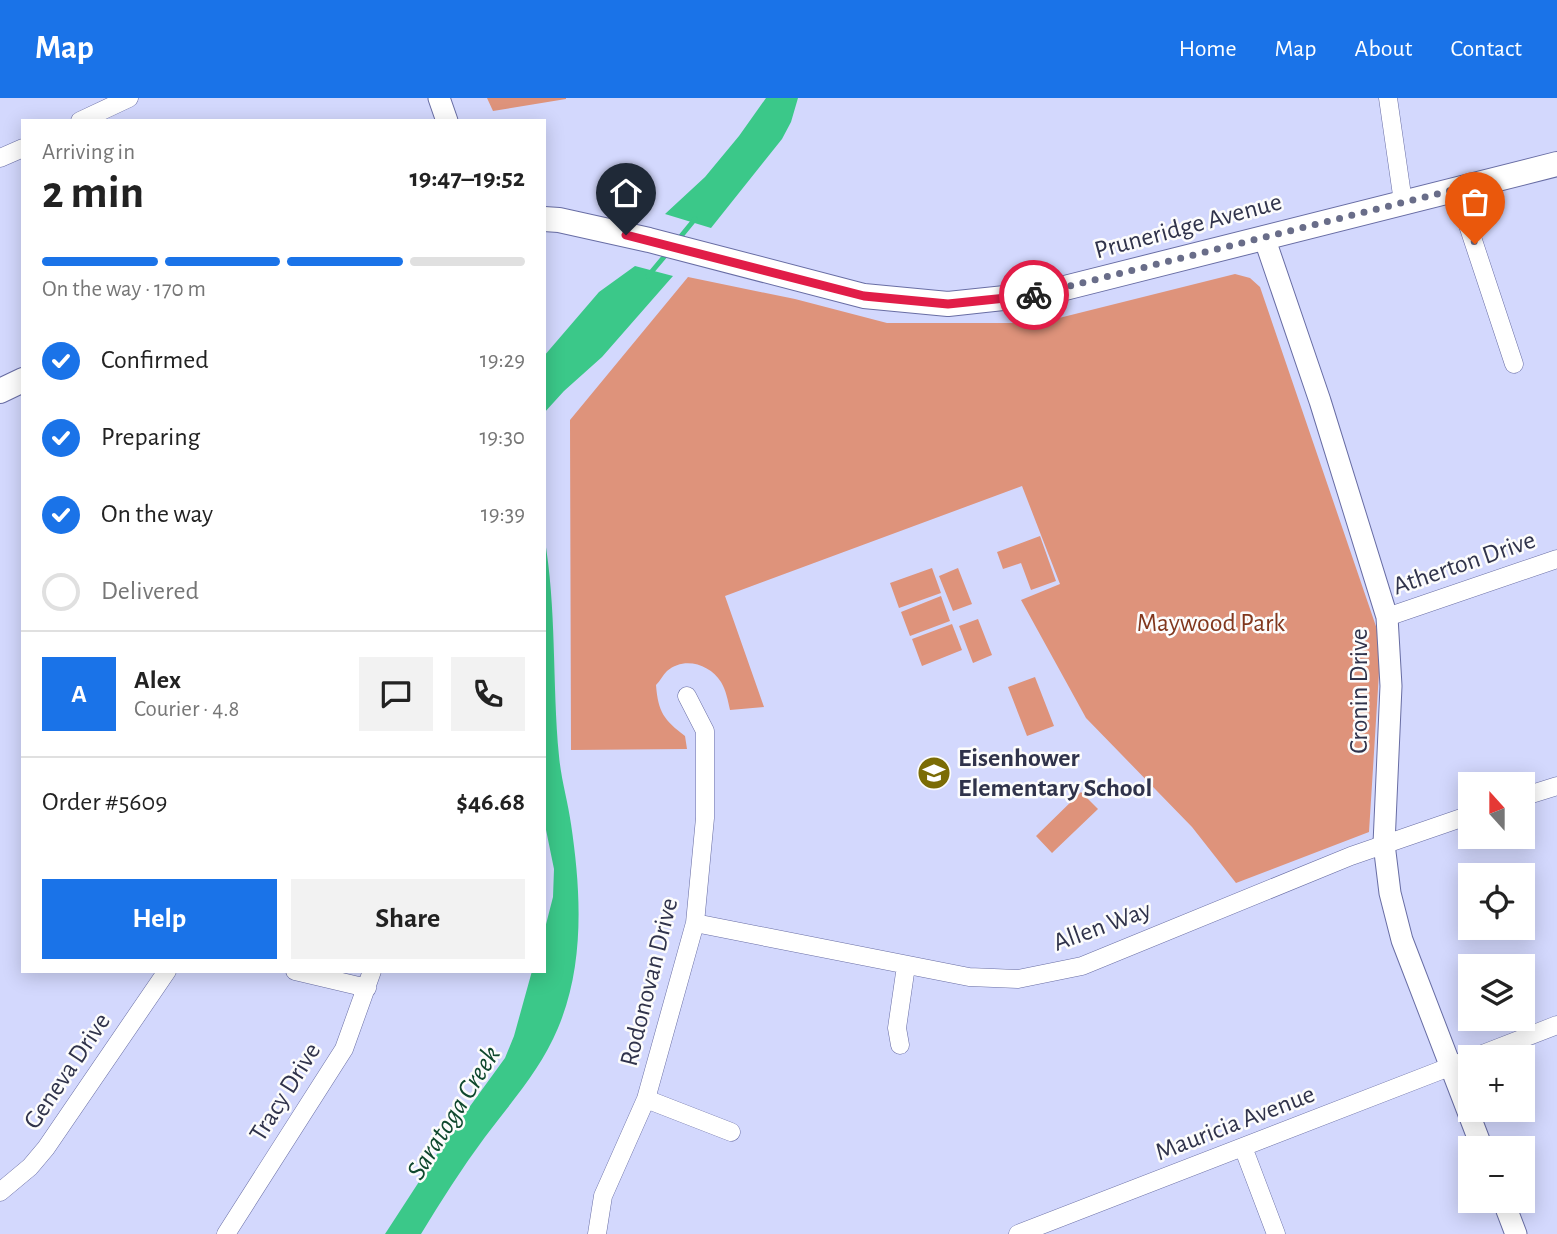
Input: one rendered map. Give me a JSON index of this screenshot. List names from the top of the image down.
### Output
{
  "streets": {
    "main road": ["Pruneridge Avenue"],
    "street": [
      "Atherton Drive",
      "Cronin Drive",
      "Allen Way",
      "Rodonovan Drive",
      "Geneva Drive",
      "Tracy Drive",
      "Mauricia Avenue"
    ]
  },
  "crossings": [
    ["Pruneridge Avenue", "Cronin Drive"],
    ["Atherton Drive", "Cronin Drive"],
    ["Cronin Drive", "Allen Way"],
    ["Allen Way", "Rodonovan Drive"]
  ],
  "water": ["Saratoga Creek"],
  "parks": ["Maywood Park"],
  "places": {
    "school or university": ["Eisenhower Elementary School"]
  },
  "north": "top",
  "page": {
    "header": "Map",
    "nav": [
      "Home",
      "Map",
      "About",
      "Contact"
    ],
    "heading": ["2 min", "Arriving in", "19:47–19:52"],
    "panel": [
      "Alex",
      "Courier · 4.8",
      "Order #5609",
      "$46.68"
    ],
    "bar": "On the way · 170 m",
    "list": [
      ["Confirmed", "19:29"],
      ["Preparing", "19:30"],
      ["On the way", "19:39"],
      "Delivered"
    ],
    "round": "A",
    "map_buttons": ["+", "−"],
    "buttons": ["Help", "Share"]
  }
}
